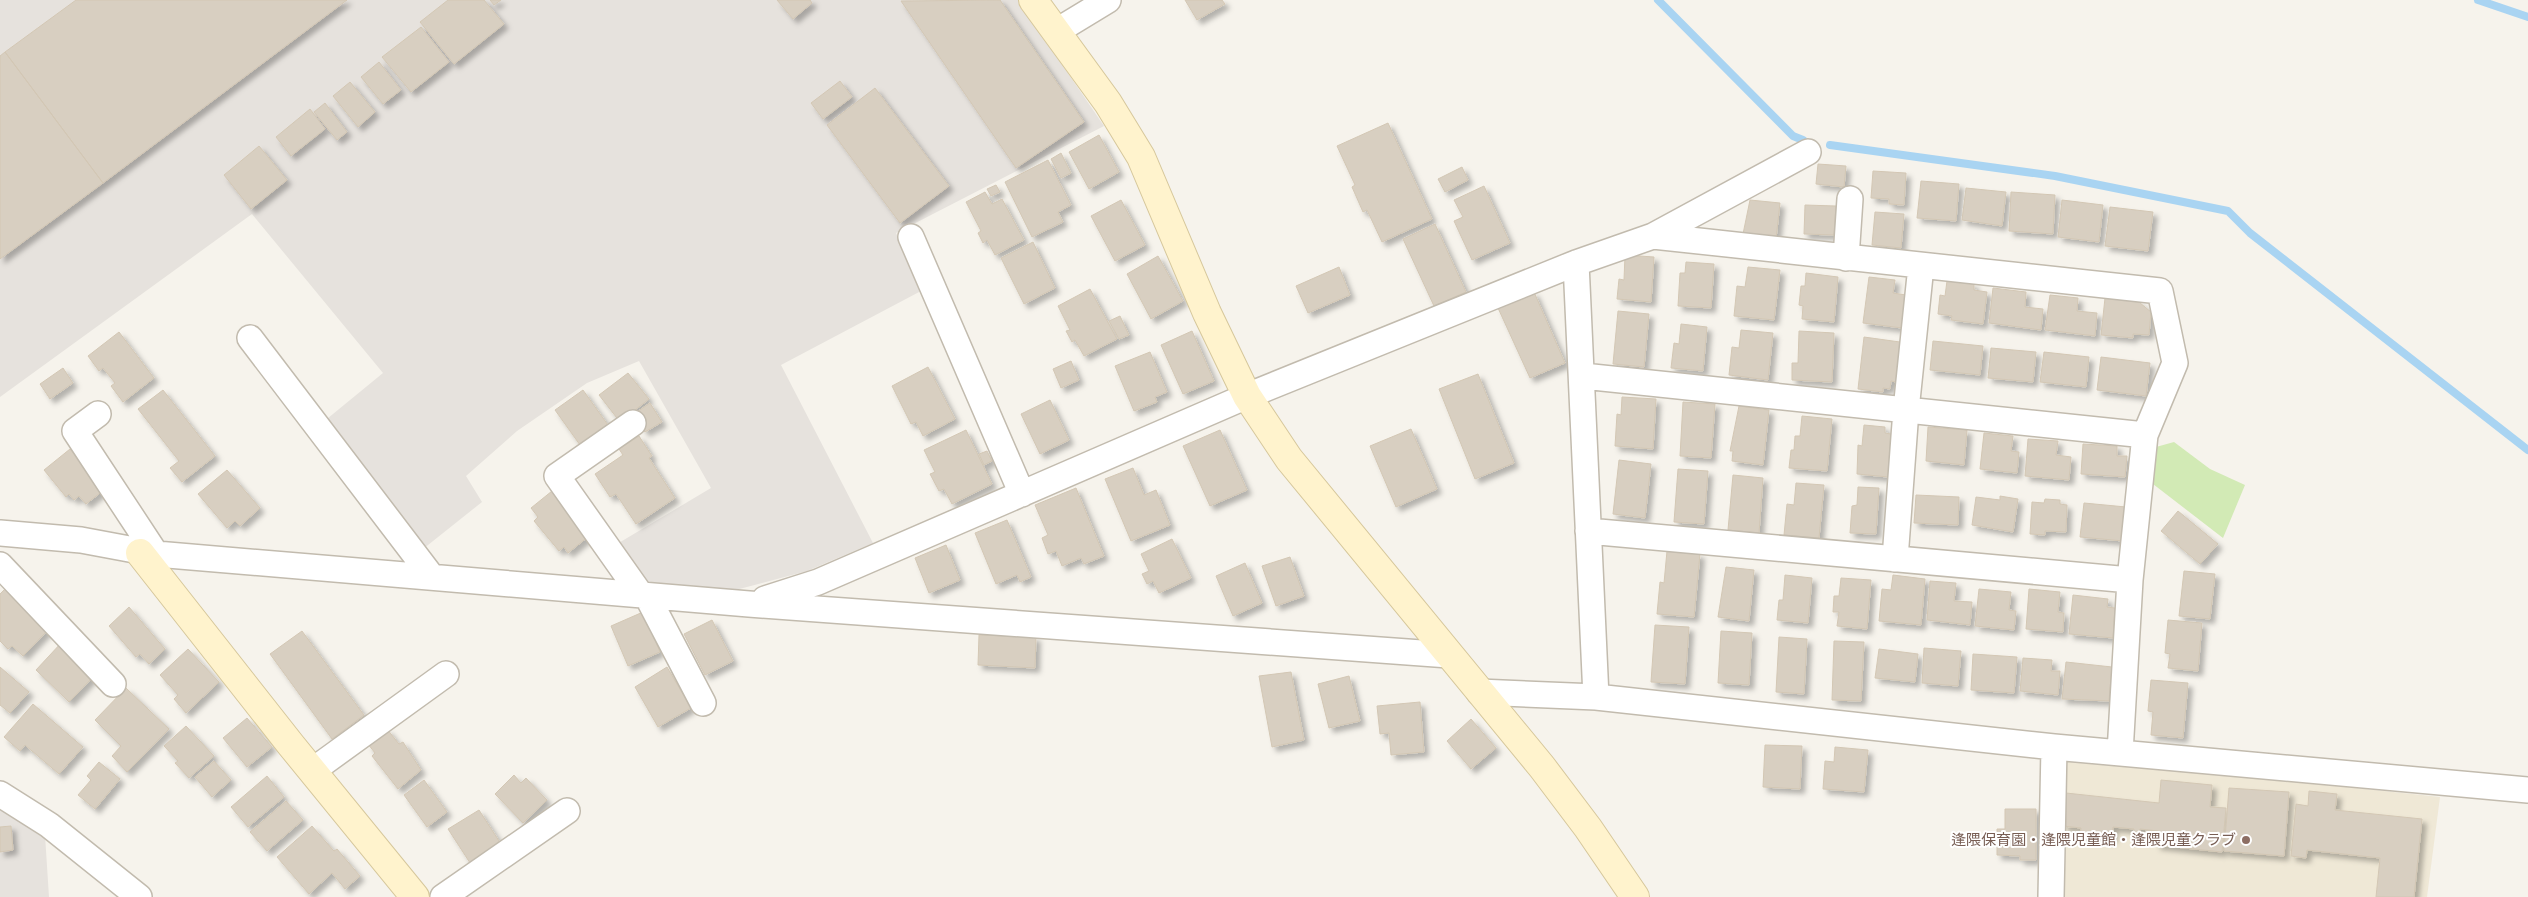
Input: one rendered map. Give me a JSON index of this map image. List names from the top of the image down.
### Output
{
  "places": ["逢隈保育園・逢隈児童館・逢隈児童クラブ"]
}
